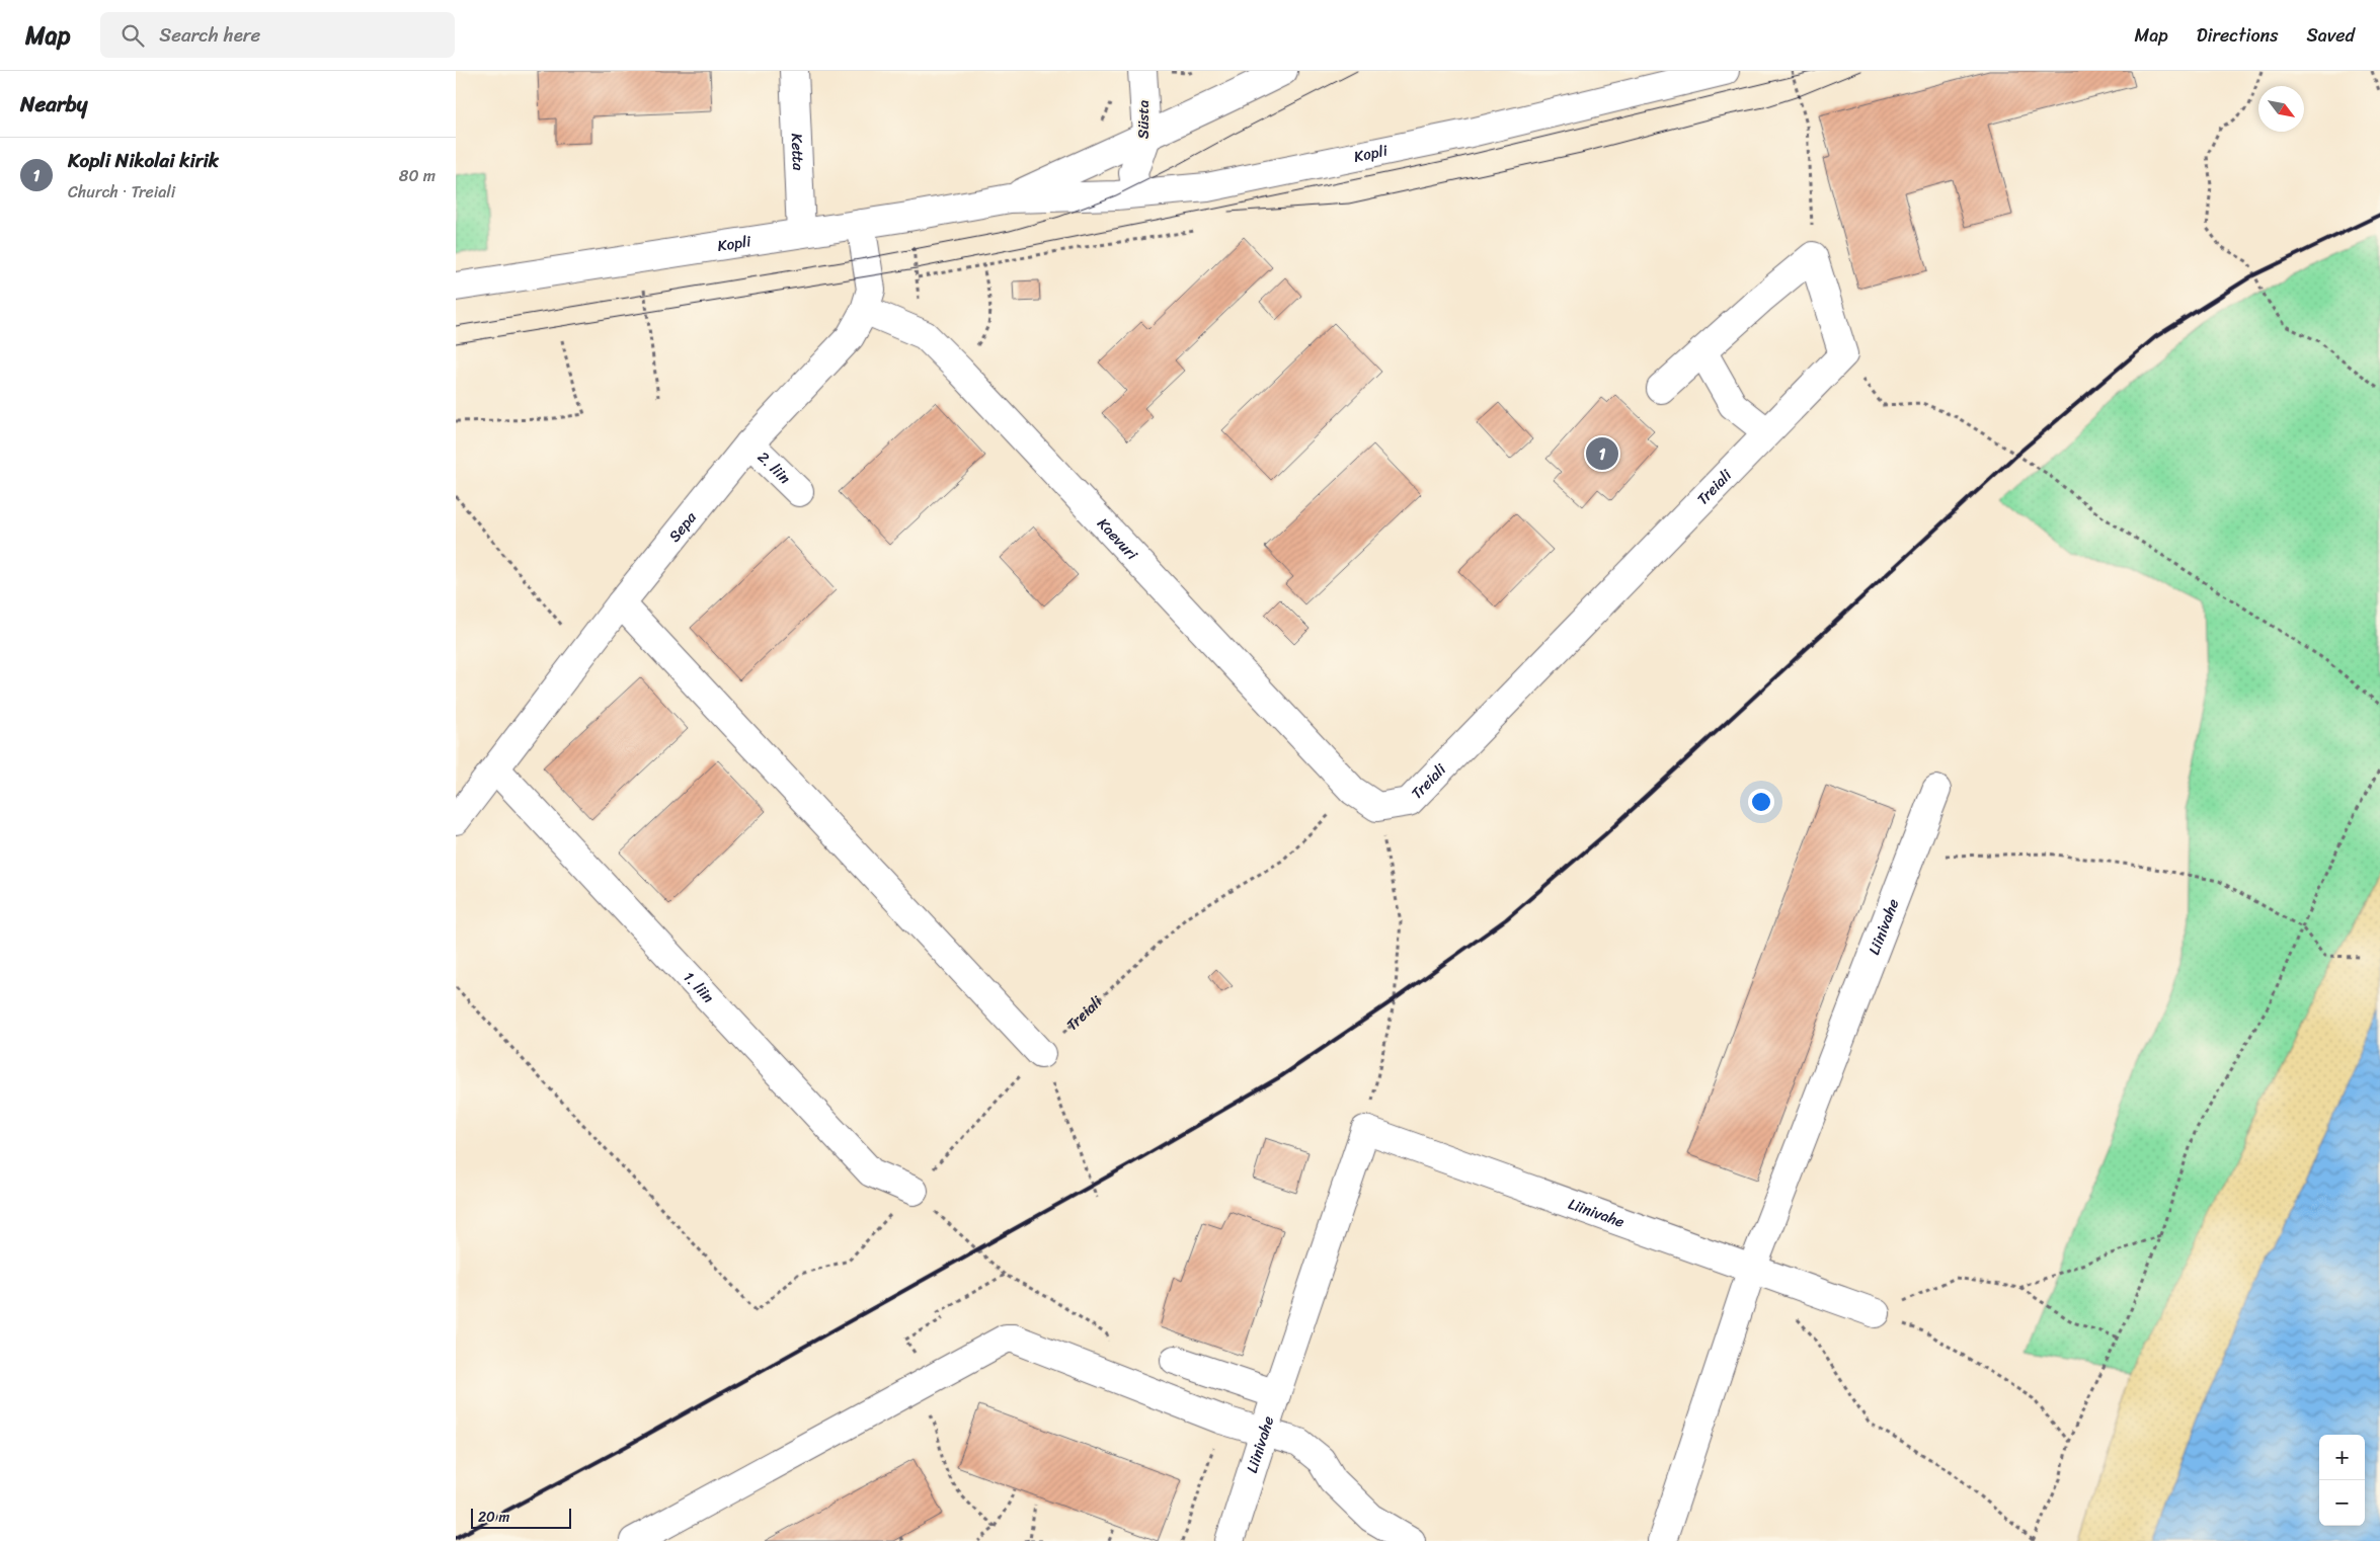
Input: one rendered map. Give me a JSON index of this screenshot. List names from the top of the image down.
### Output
{
  "streets": {
    "street": [
      "Süsta",
      "Ketta",
      "Kopli",
      "2. liin",
      "Treiali",
      "Sepa",
      "Kaevuri",
      "Liinivahe",
      "1. liin"
    ]
  },
  "crossings": [
    ["Süsta", "Kopli"],
    ["Ketta", "Kopli"],
    ["Kopli", "Sepa"],
    ["2. liin", "Sepa"],
    ["Treiali", "Kaevuri"],
    ["Treiali", "1. liin"],
    ["Sepa", "Kaevuri"],
    ["Sepa", "1. liin"]
  ],
  "scale_bar": "20 m",
  "north": "bottom right",
  "page": {
    "header": "Map",
    "search": "Search here",
    "nav": ["Map", "Directions", "Saved"],
    "heading": "Nearby",
    "list": [
      {
        "mark": "1",
        "name": "Kopli Nikolai kirik",
        "note": "Church · Treiali",
        "value": "80 m"
      }
    ],
    "pins": "1",
    "map_buttons": ["+", "−"],
    "scale": "20 m"
  }
}
